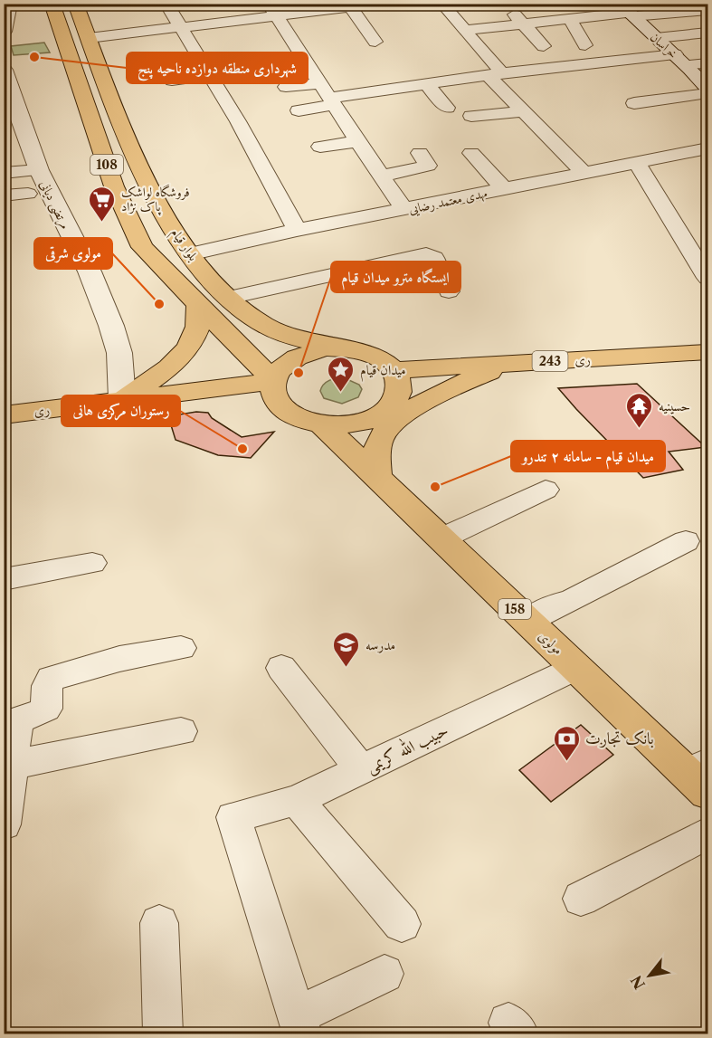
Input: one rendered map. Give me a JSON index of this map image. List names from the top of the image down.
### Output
{
  "streets": {
    "main road": [
      "108",
      "بلوار قیام",
      "ری",
      "243",
      "158",
      "مولوی"
    ],
    "street": [
      "خراسان",
      "مهدی معتمد رضایی",
      "مرتضی دیانی",
      "حبیب الله کریمی"
    ]
  },
  "crossings": [
    ["108", "بلوار قیام"],
    ["108", "ری"],
    ["108", "مولوی"],
    ["مهدی معتمد رضایی", "بلوار قیام"],
    ["مرتضی دیانی", "ری"],
    ["بلوار قیام", "ری"],
    ["بلوار قیام", "مولوی"],
    ["ری", "مولوی"],
    ["مولوی", "حبیب الله کریمی"]
  ],
  "places": {
    "other": [
      "شهرداری منطقه دوازده ناحیه پنج",
      "مولوی شرقی",
      "ایستگاه مترو میدان قیام",
      "رستوران مرکزی هانی",
      "میدان قیام - سامانه ۲ تندرو"
    ],
    "supermarket": ["فروشگاه لواشک پاک نژاد"],
    "place": ["میدان قیام"],
    "temple": ["حسینیه"],
    "school or university": ["مدرسه"],
    "bank": ["بانک تجارت"]
  },
  "north": "bottom left"
}
